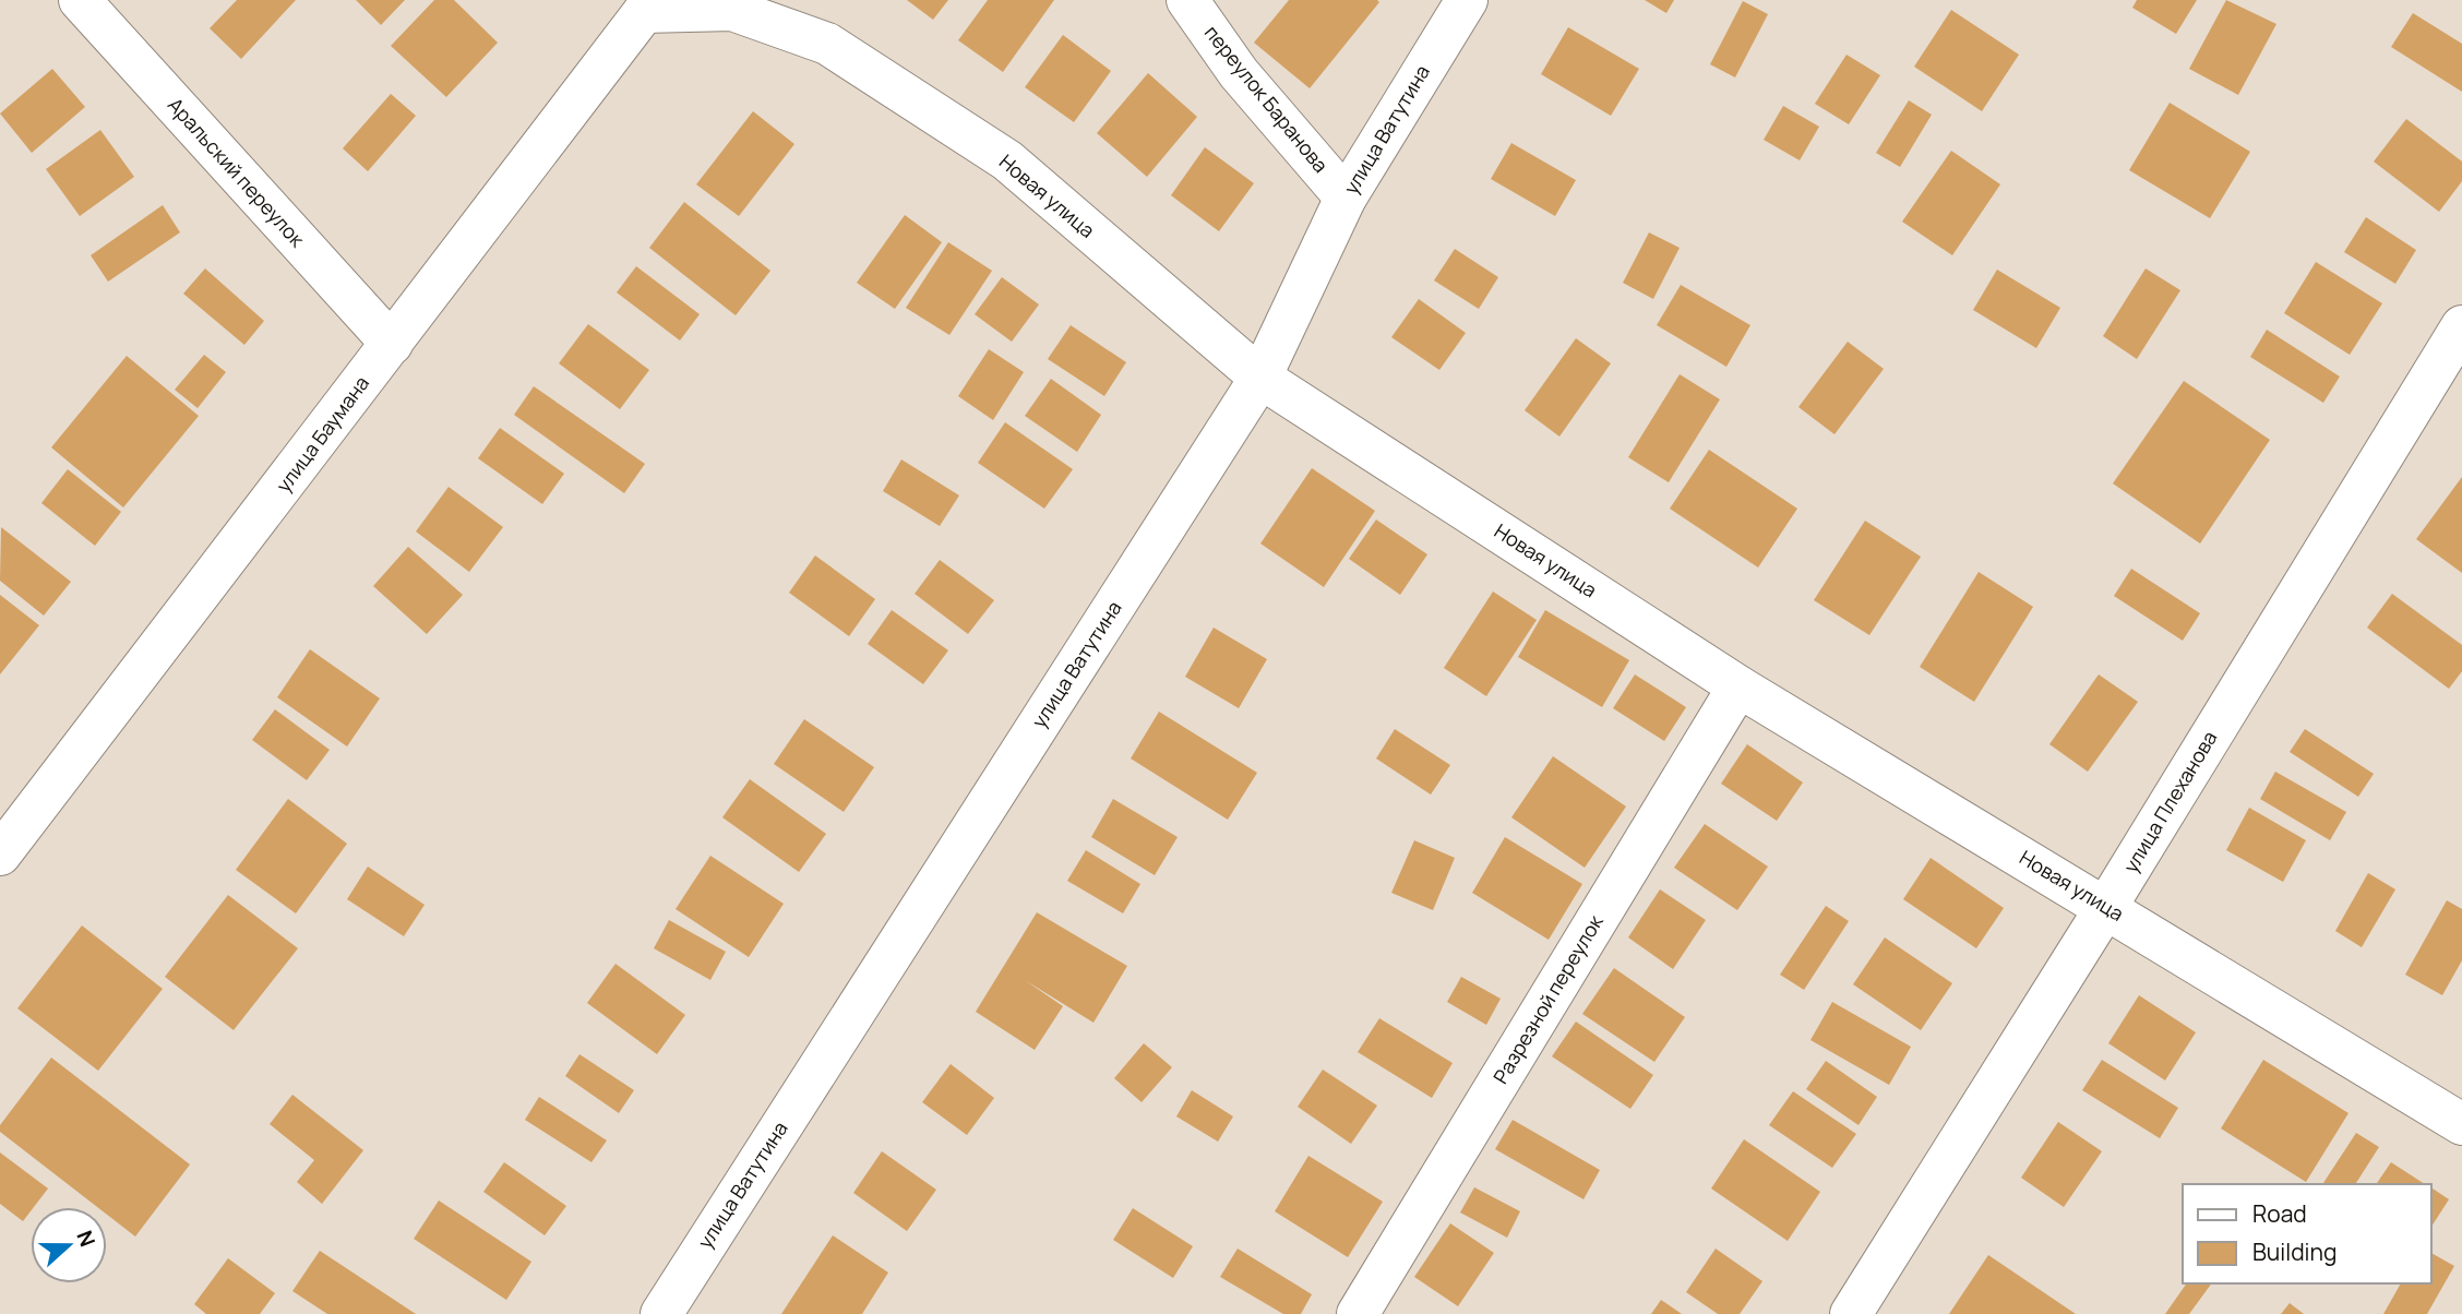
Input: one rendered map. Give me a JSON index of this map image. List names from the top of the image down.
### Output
{
  "streets": {
    "street": [
      "переулок Баранова",
      "улица Ватутина",
      "Аральский переулок",
      "Новая улица",
      "улица Баумана",
      "улица Плеханова",
      "Разрезной переулок"
    ]
  },
  "crossings": [
    ["переулок Баранова", "улица Ватутина"],
    ["улица Ватутина", "Новая улица"],
    ["Аральский переулок", "улица Баумана"],
    ["Новая улица", "улица Баумана"],
    ["Новая улица", "улица Плеханова"],
    ["Новая улица", "Разрезной переулок"]
  ],
  "legend": ["Road", "Building"],
  "north": "right"
}
